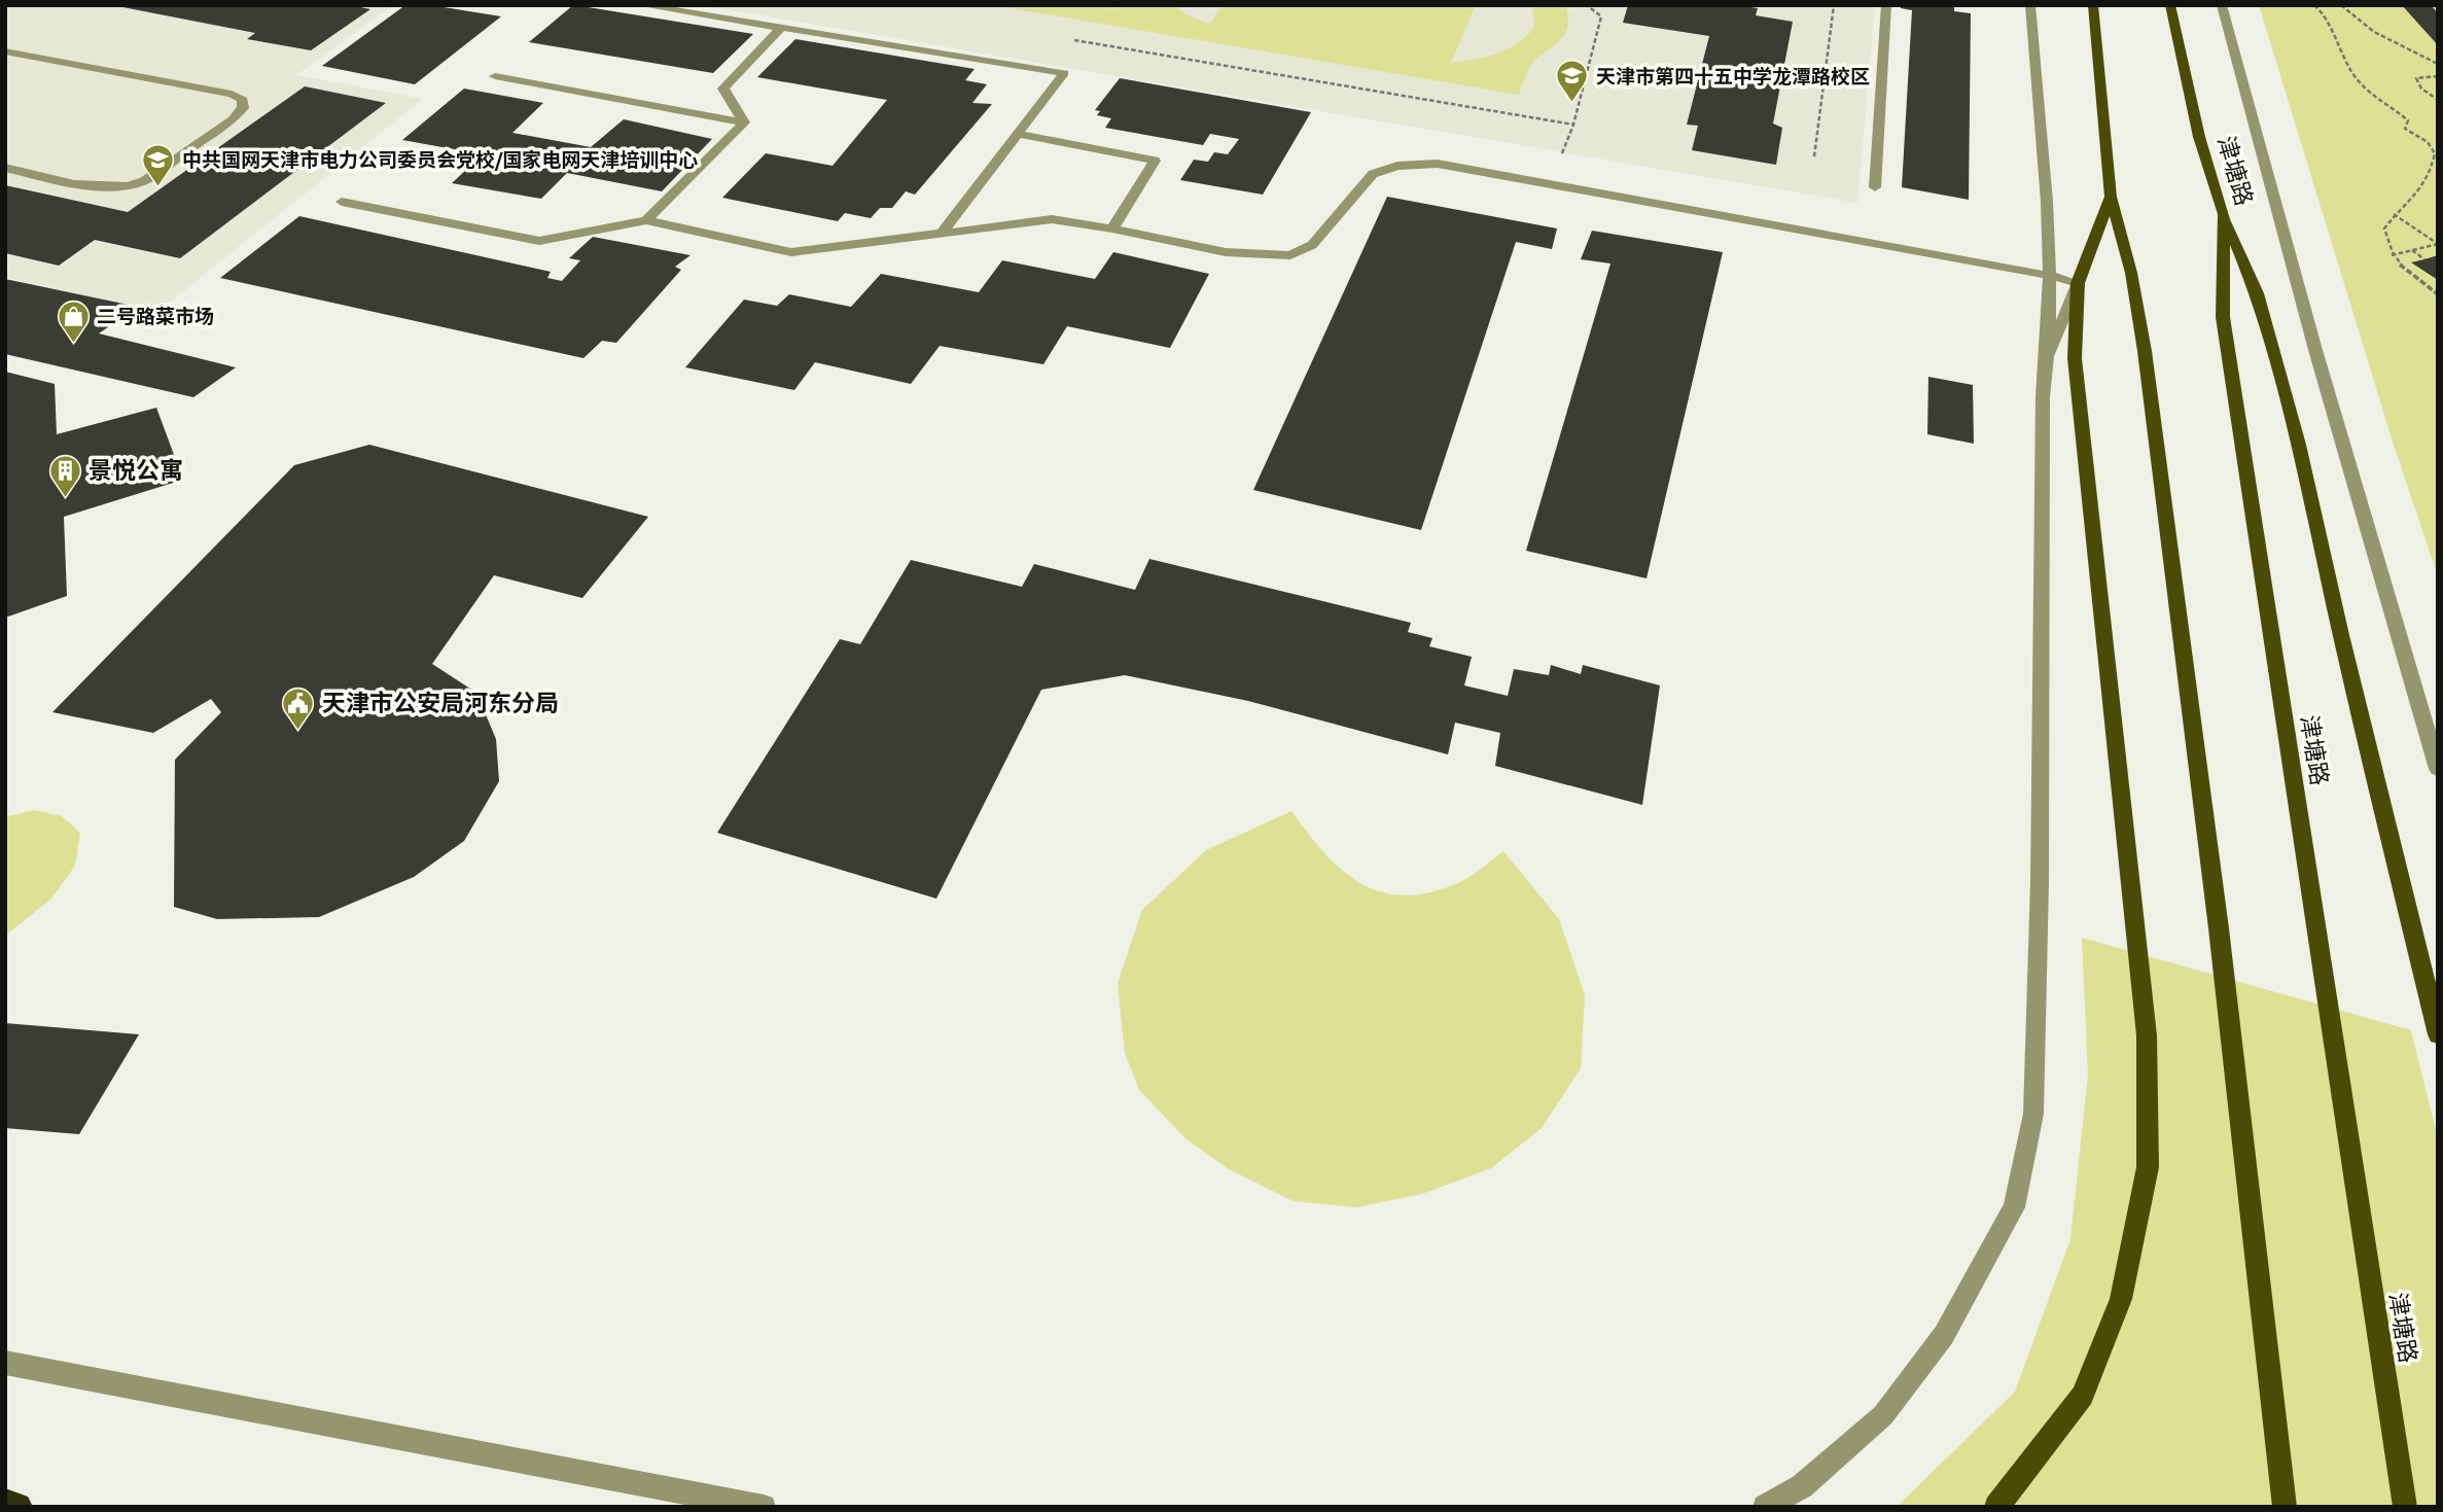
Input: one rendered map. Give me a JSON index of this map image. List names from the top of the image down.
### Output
{
  "streets": {
    "main road": ["津塘路"]
  },
  "places": {
    "school or university": ["天津市第四十五中学龙潭路校区", "中共国网天津市电力公司委员会党校/国家电网天津培训中心"],
    "shop": ["二号路菜市场"],
    "building": ["景悦公寓"],
    "public building": ["天津市公安局河东分局"]
  }
}
